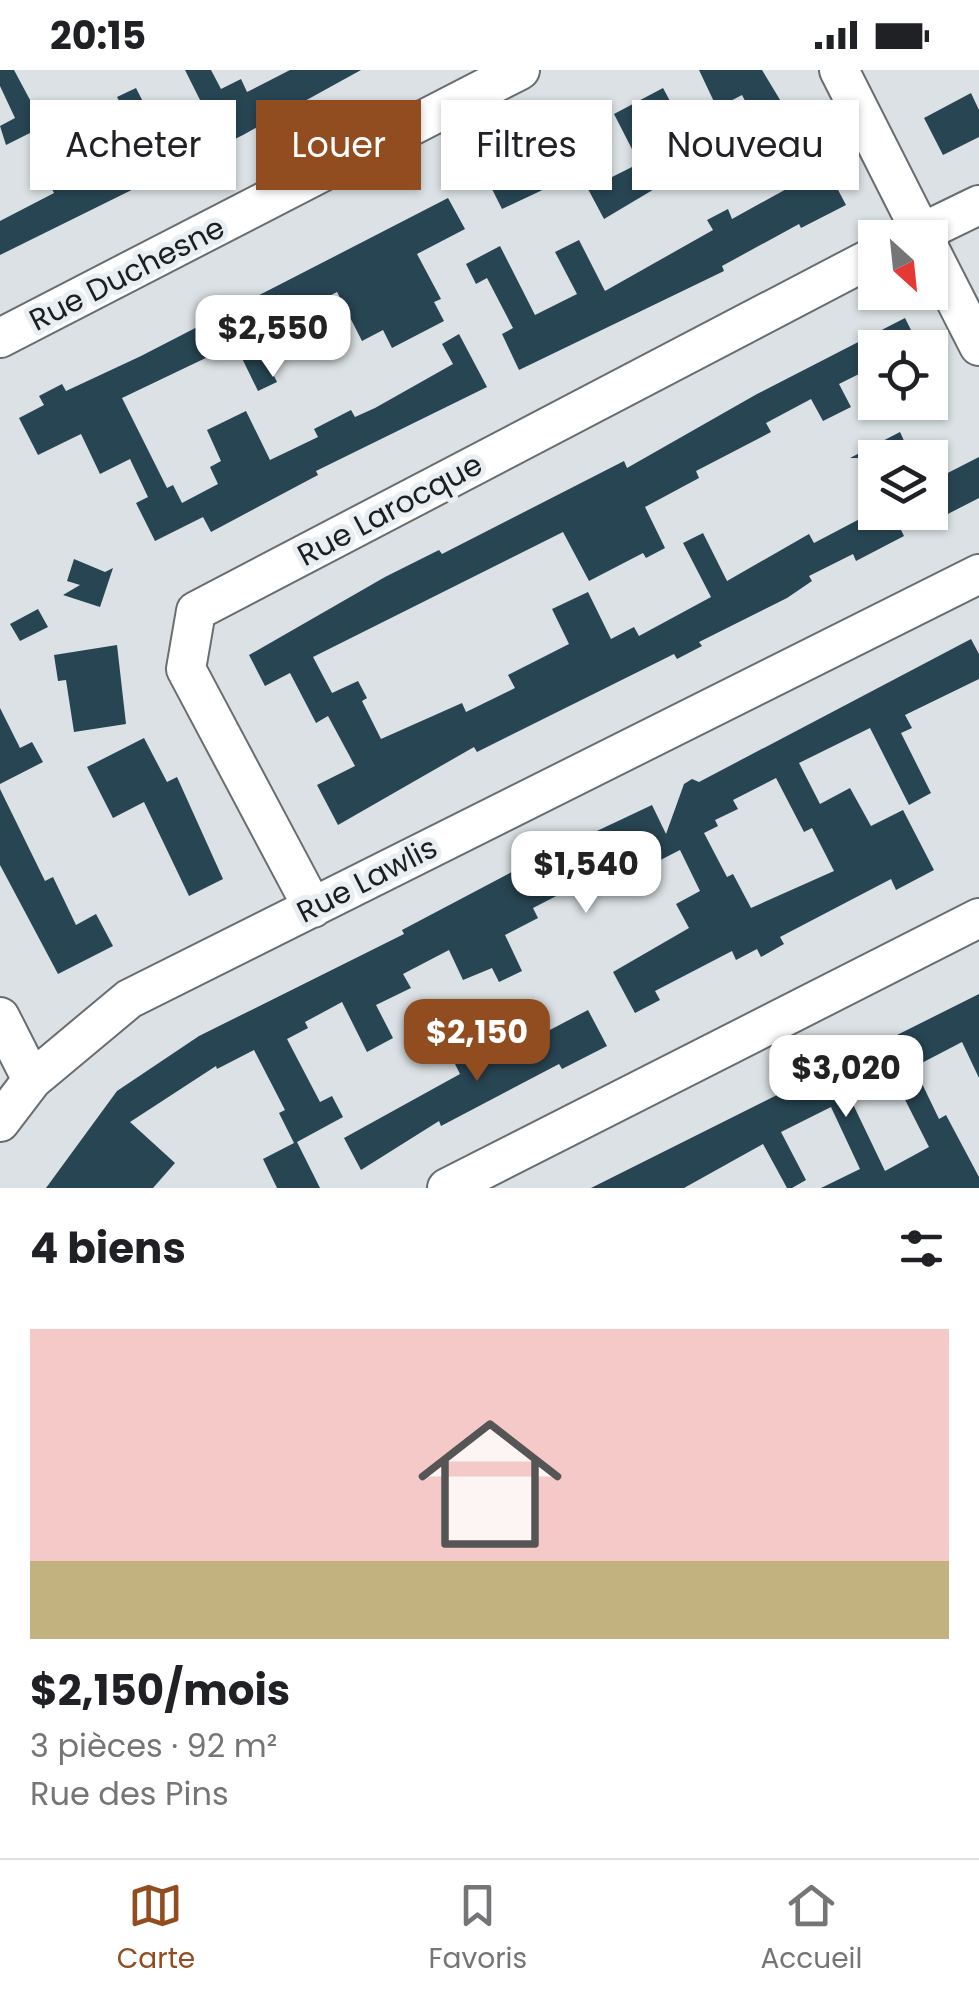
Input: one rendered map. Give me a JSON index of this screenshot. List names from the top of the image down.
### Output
{
  "streets": {
    "street": ["Rue Duchesne", "Rue Larocque", "Rue Lawlis"]
  },
  "crossings": [
    ["Rue Larocque", "Rue Lawlis"]
  ],
  "north": "bottom right",
  "page": {
    "status": "20:15",
    "chip": [
      "Acheter",
      "Louer",
      "Filtres",
      "Nouveau"
    ],
    "price": [
      "$2,550",
      "$1,540",
      "$2,150",
      "$3,020"
    ],
    "heading": "4 biens",
    "list": [
      {
        "name": "$2,150/mois",
        "note": "3 pièces · 92 m² · Rue des Pins"
      }
    ],
    "tabs": ["Carte", "Favoris", "Accueil"]
  }
}
